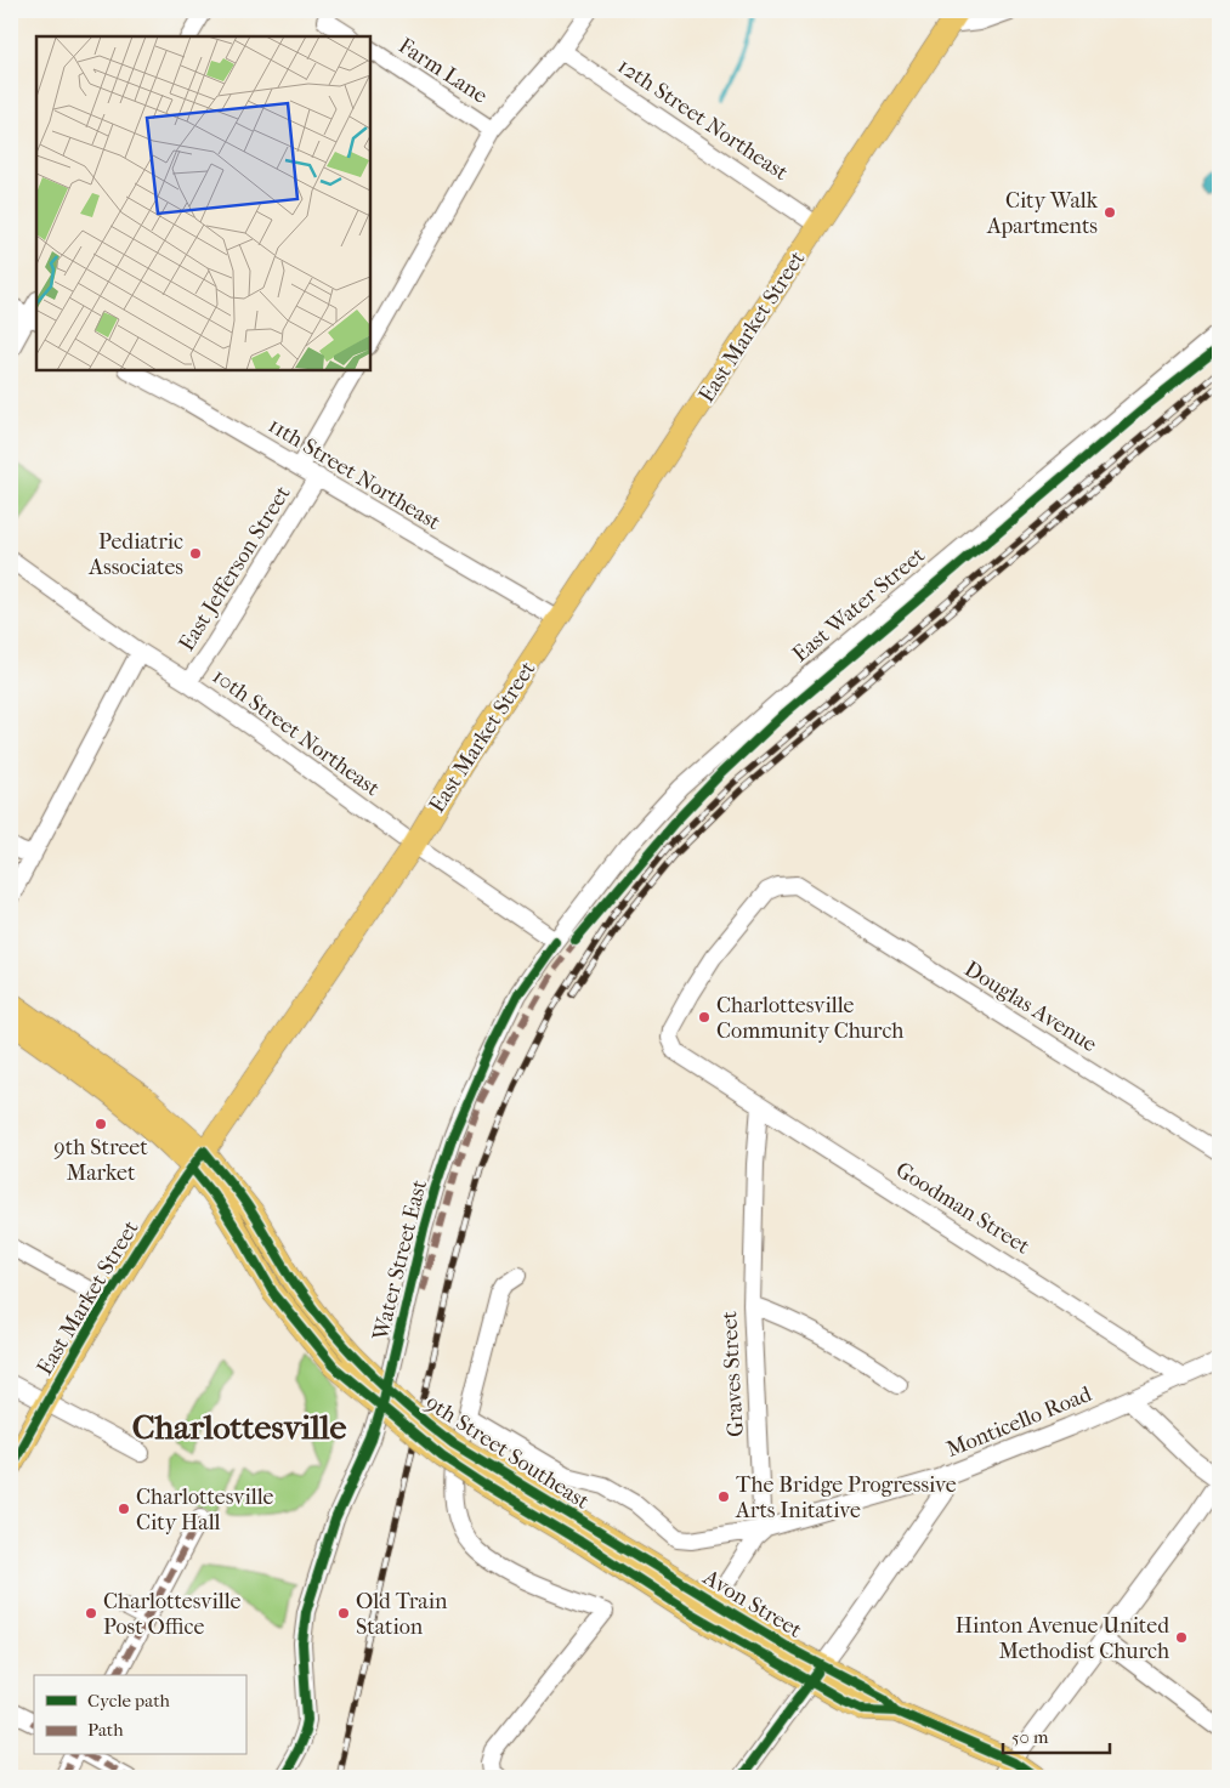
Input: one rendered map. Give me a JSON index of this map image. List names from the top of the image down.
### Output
{
  "streets": {
    "main road": ["East Market Street", "9th Street Southeast", "Avon Street"],
    "street": [
      "Farm Lane",
      "12th Street Northeast",
      "11th Street Northeast",
      "East Jefferson Street",
      "East Water Street",
      "10th Street Northeast",
      "Douglas Avenue",
      "Goodman Street",
      "Water Street East",
      "Graves Street",
      "Monticello Road"
    ]
  },
  "crossings": [
    ["12th Street Northeast", "East Market Street"],
    ["East Market Street", "11th Street Northeast"],
    ["East Market Street", "10th Street Northeast"],
    ["East Market Street", "9th Street Southeast"],
    ["11th Street Northeast", "East Jefferson Street"],
    ["East Jefferson Street", "10th Street Northeast"],
    ["East Water Street", "10th Street Northeast"],
    ["East Water Street", "Water Street East"],
    ["10th Street Northeast", "Water Street East"],
    ["Douglas Avenue", "Goodman Street"],
    ["Goodman Street", "Graves Street"],
    ["Goodman Street", "Monticello Road"],
    ["Graves Street", "Monticello Road"],
    ["9th Street Southeast", "Avon Street"]
  ],
  "districts": ["Charlottesville"],
  "places": [
    "City Walk Apartments",
    "Pediatric Associates",
    "Charlottesville Community Church",
    "9th Street Market",
    "The Bridge Progressive Arts Initative",
    "Charlottesville City Hall",
    "Charlottesville Post Office",
    "Old Train Station",
    "Hinton Avenue United Methodist Church"
  ],
  "legend": ["Cycle path", "Path"],
  "scale_bar": "50 m"
}
